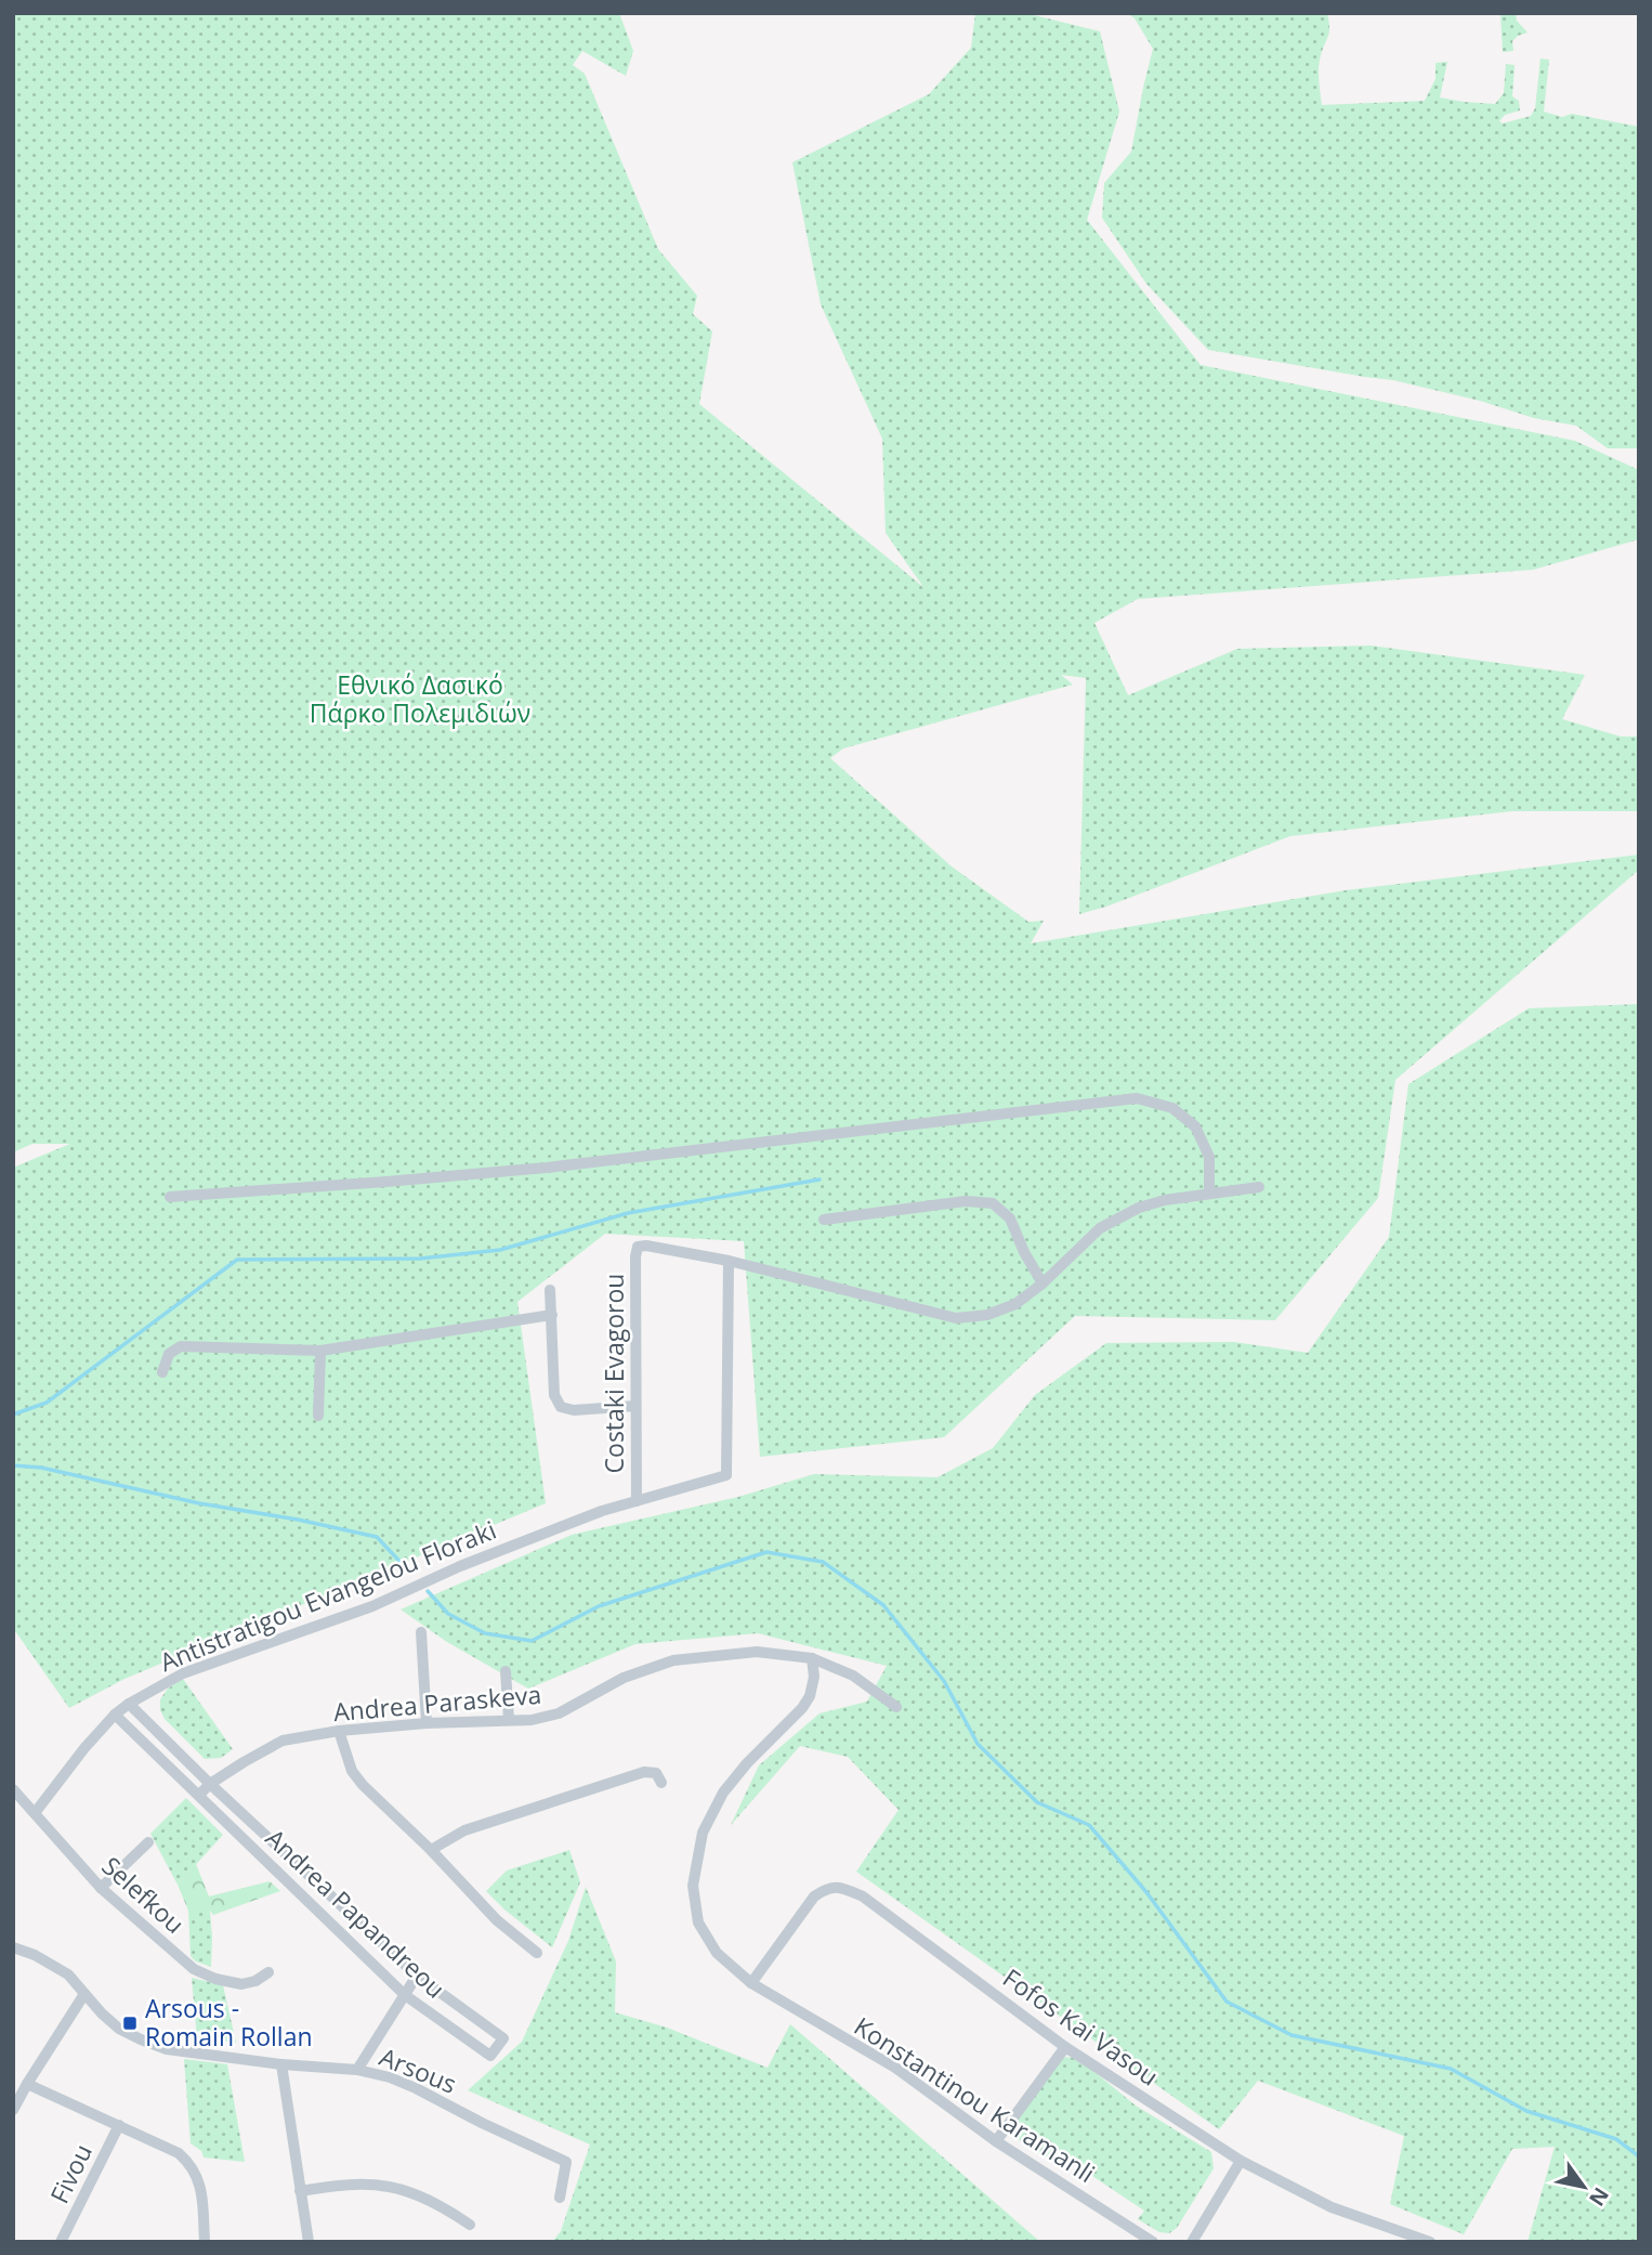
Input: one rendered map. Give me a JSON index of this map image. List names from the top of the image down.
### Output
{
  "streets": {
    "street": [
      "Costaki Evagorou",
      "Antistratigou Evangelou Floraki",
      "Andrea Paraskeva",
      "Selefkou",
      "Andrea Papandreou",
      "Fofos Kai Vasou",
      "Arsous",
      "Konstantinou Karamanli",
      "Fivou"
    ]
  },
  "crossings": [
    ["Costaki Evagorou", "Antistratigou Evangelou Floraki"],
    ["Antistratigou Evangelou Floraki", "Selefkou"],
    ["Antistratigou Evangelou Floraki", "Andrea Papandreou"],
    ["Andrea Paraskeva", "Andrea Papandreou"],
    ["Andrea Paraskeva", "Konstantinou Karamanli"],
    ["Fofos Kai Vasou", "Konstantinou Karamanli"]
  ],
  "parks": ["Εθνικό Δασικό Πάρκο Πολεμιδιών"],
  "places": {
    "transit": ["Arsous - Romain Rollan"]
  },
  "north": "bottom right"
}
